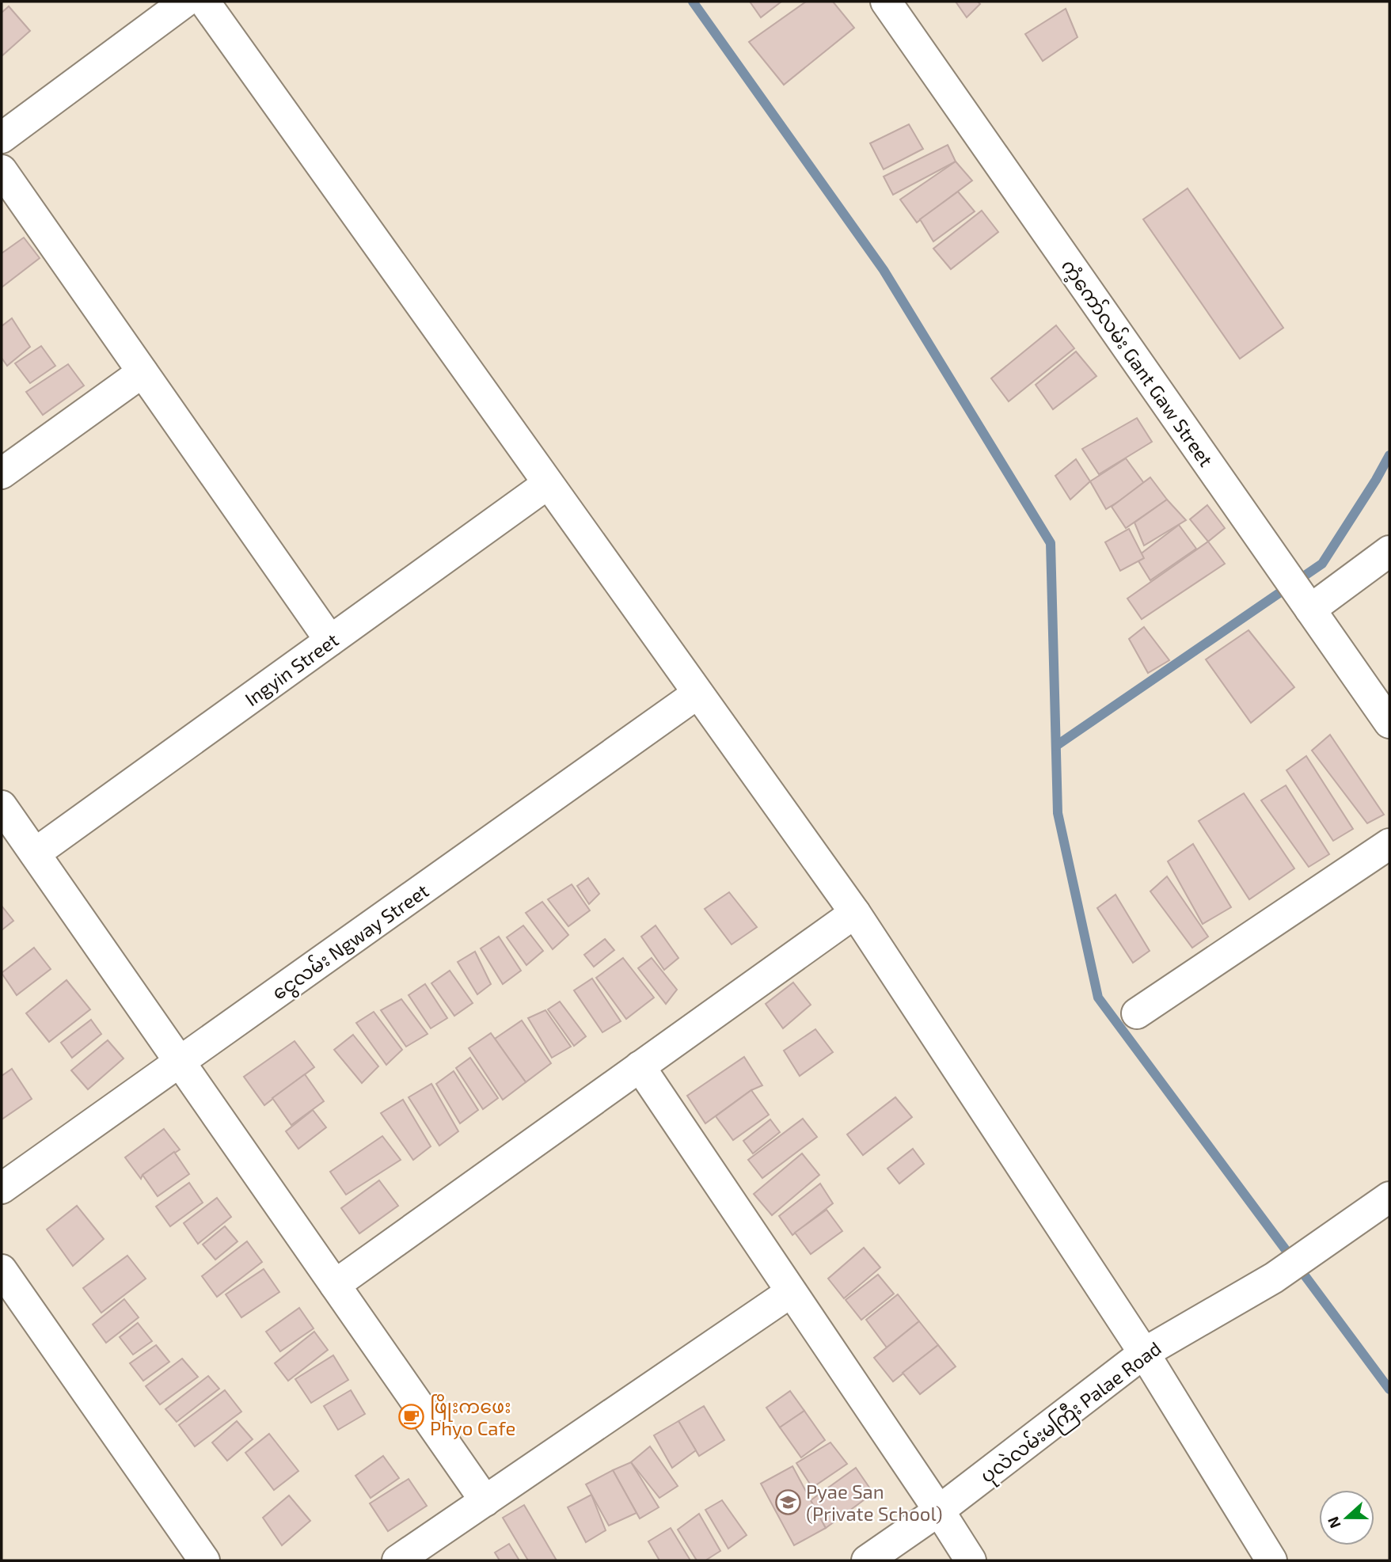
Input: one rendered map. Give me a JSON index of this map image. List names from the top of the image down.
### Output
{
  "streets": {
    "street": [
      "ကံ့ကော်လမ်း Gant Gaw Street",
      "Ingyin Street",
      "ငွေလမ်း Ngway Street",
      "ပုလဲလမ်းမကြီး Palae Road"
    ]
  },
  "places": {
    "cafe": ["ဖြိုးကဖေး Phyo Cafe"],
    "school or university": ["Pyae San (Private School)"]
  },
  "north": "left"
}
